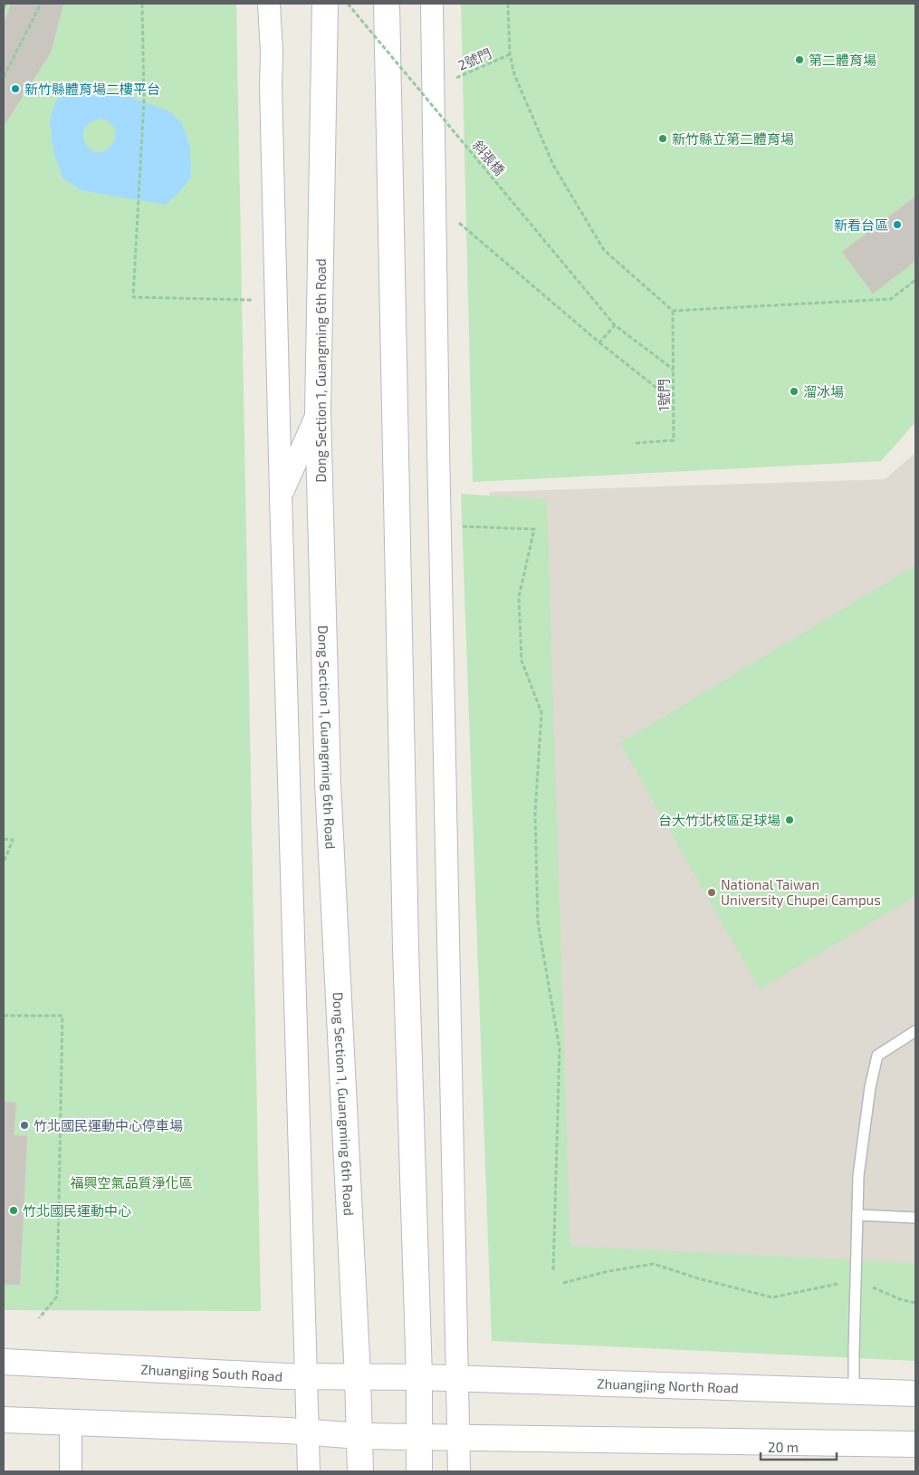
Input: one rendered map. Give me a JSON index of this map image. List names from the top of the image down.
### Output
{
  "streets": {
    "main road": ["Dong Section 1, Guangming 6th Road", "Zhuangjing South Road", "Zhuangjing North Road"],
    "path": ["2號門", "斜張橋", "1號門"]
  },
  "crossings": [
    ["斜張橋", "1號門"],
    ["Dong Section 1, Guangming 6th Road", "Zhuangjing South Road"],
    ["Zhuangjing South Road", "Zhuangjing North Road"]
  ],
  "parks": ["福興空氣品質淨化區"],
  "places": [
    "第二體育場",
    "新竹縣體育場二樓平台",
    "新竹縣立第二體育場",
    "新看台區",
    "溜冰場",
    "台大竹北校區足球場",
    "National Taiwan University Chupei Campus",
    "竹北國民運動中心停車場",
    "竹北國民運動中心"
  ],
  "scale_bar": "20 m"
}
